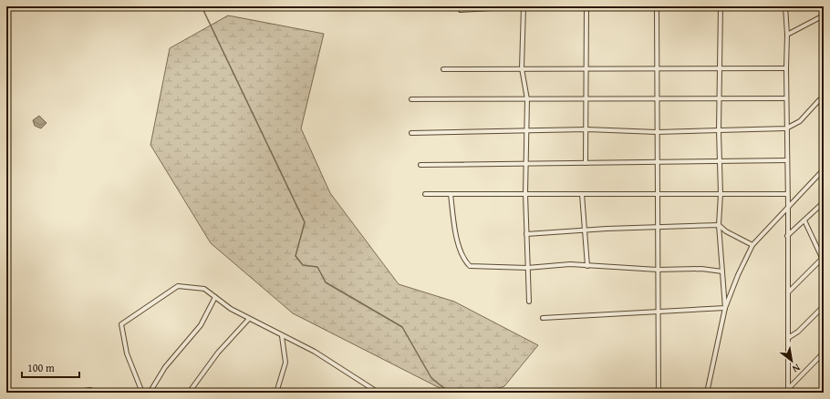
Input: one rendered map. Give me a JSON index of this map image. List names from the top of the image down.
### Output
{
  "scale_bar": "100 m",
  "north": "bottom right"
}
